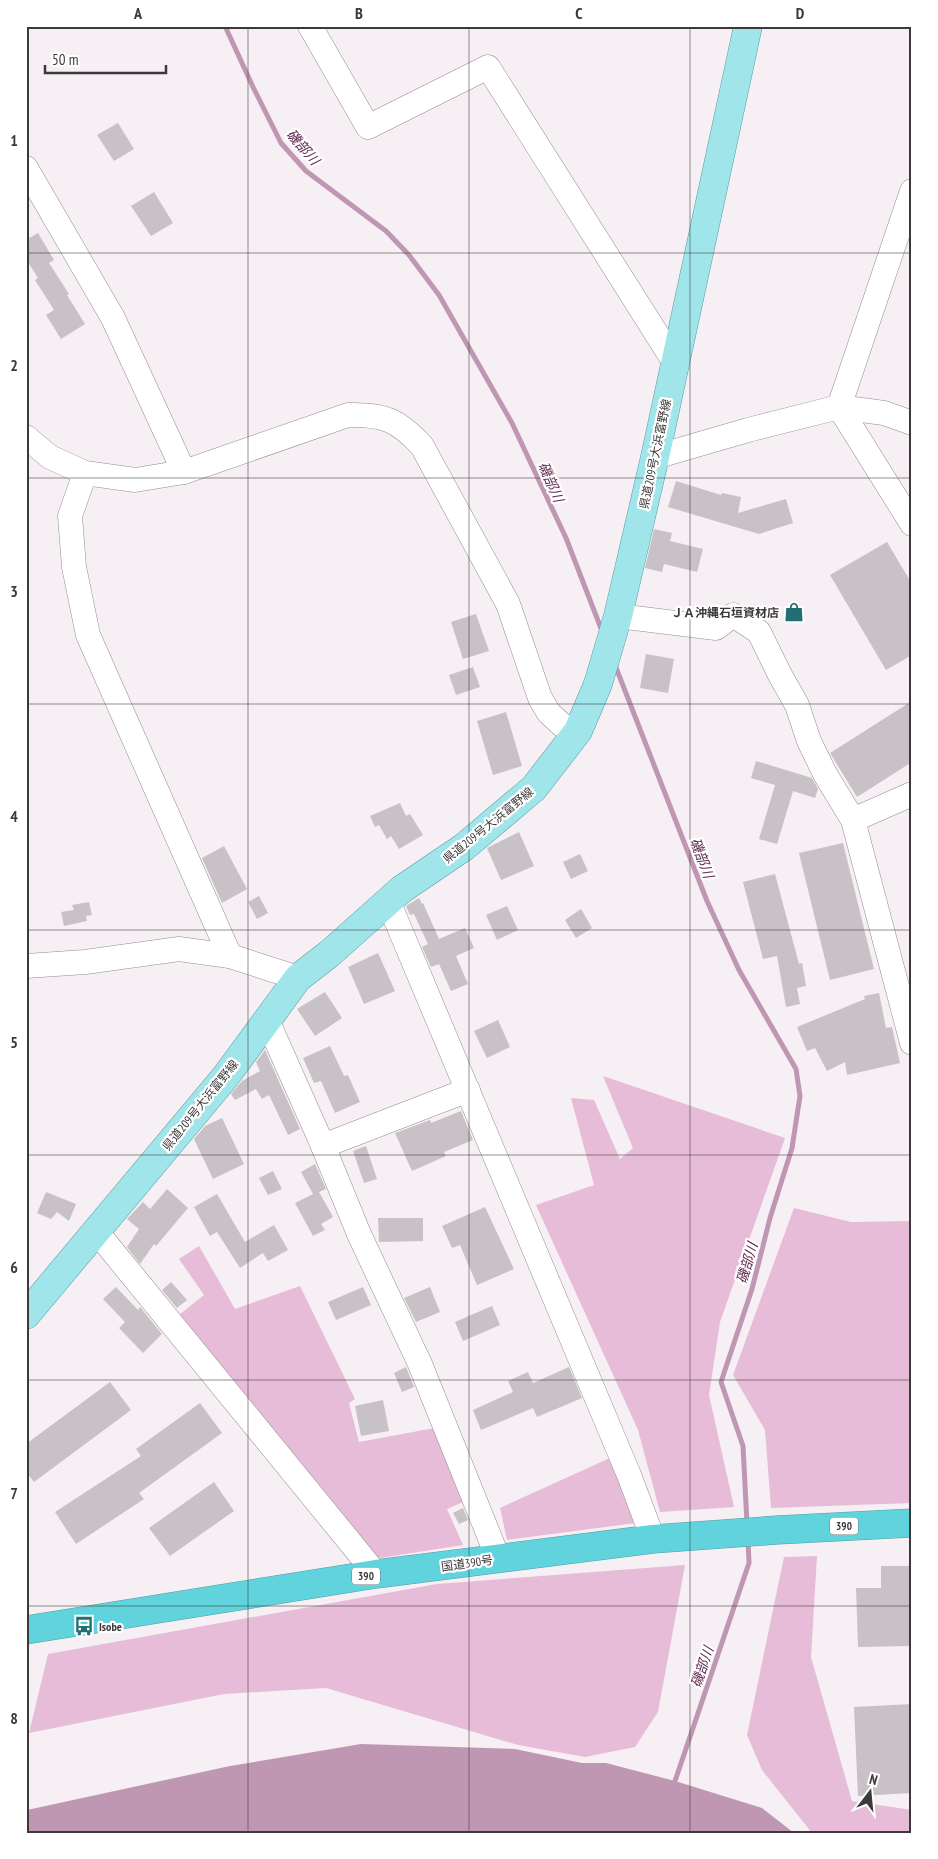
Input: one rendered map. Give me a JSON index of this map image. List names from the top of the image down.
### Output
{
  "streets": {
    "highway": ["390", "国道390号"],
    "main road": ["県道209号大浜富野線"]
  },
  "water": ["磯部川"],
  "places": {
    "shop": ["ＪＡ沖縄石垣資材店"],
    "bus stop": ["Isobe"]
  },
  "scale_bar": "50 m",
  "north": "top",
  "grid": {
    "columns": [
      "A",
      "B",
      "C",
      "D"
    ],
    "rows": [
      "1",
      "2",
      "3",
      "4",
      "5",
      "6",
      "7",
      "8"
    ]
  }
}
